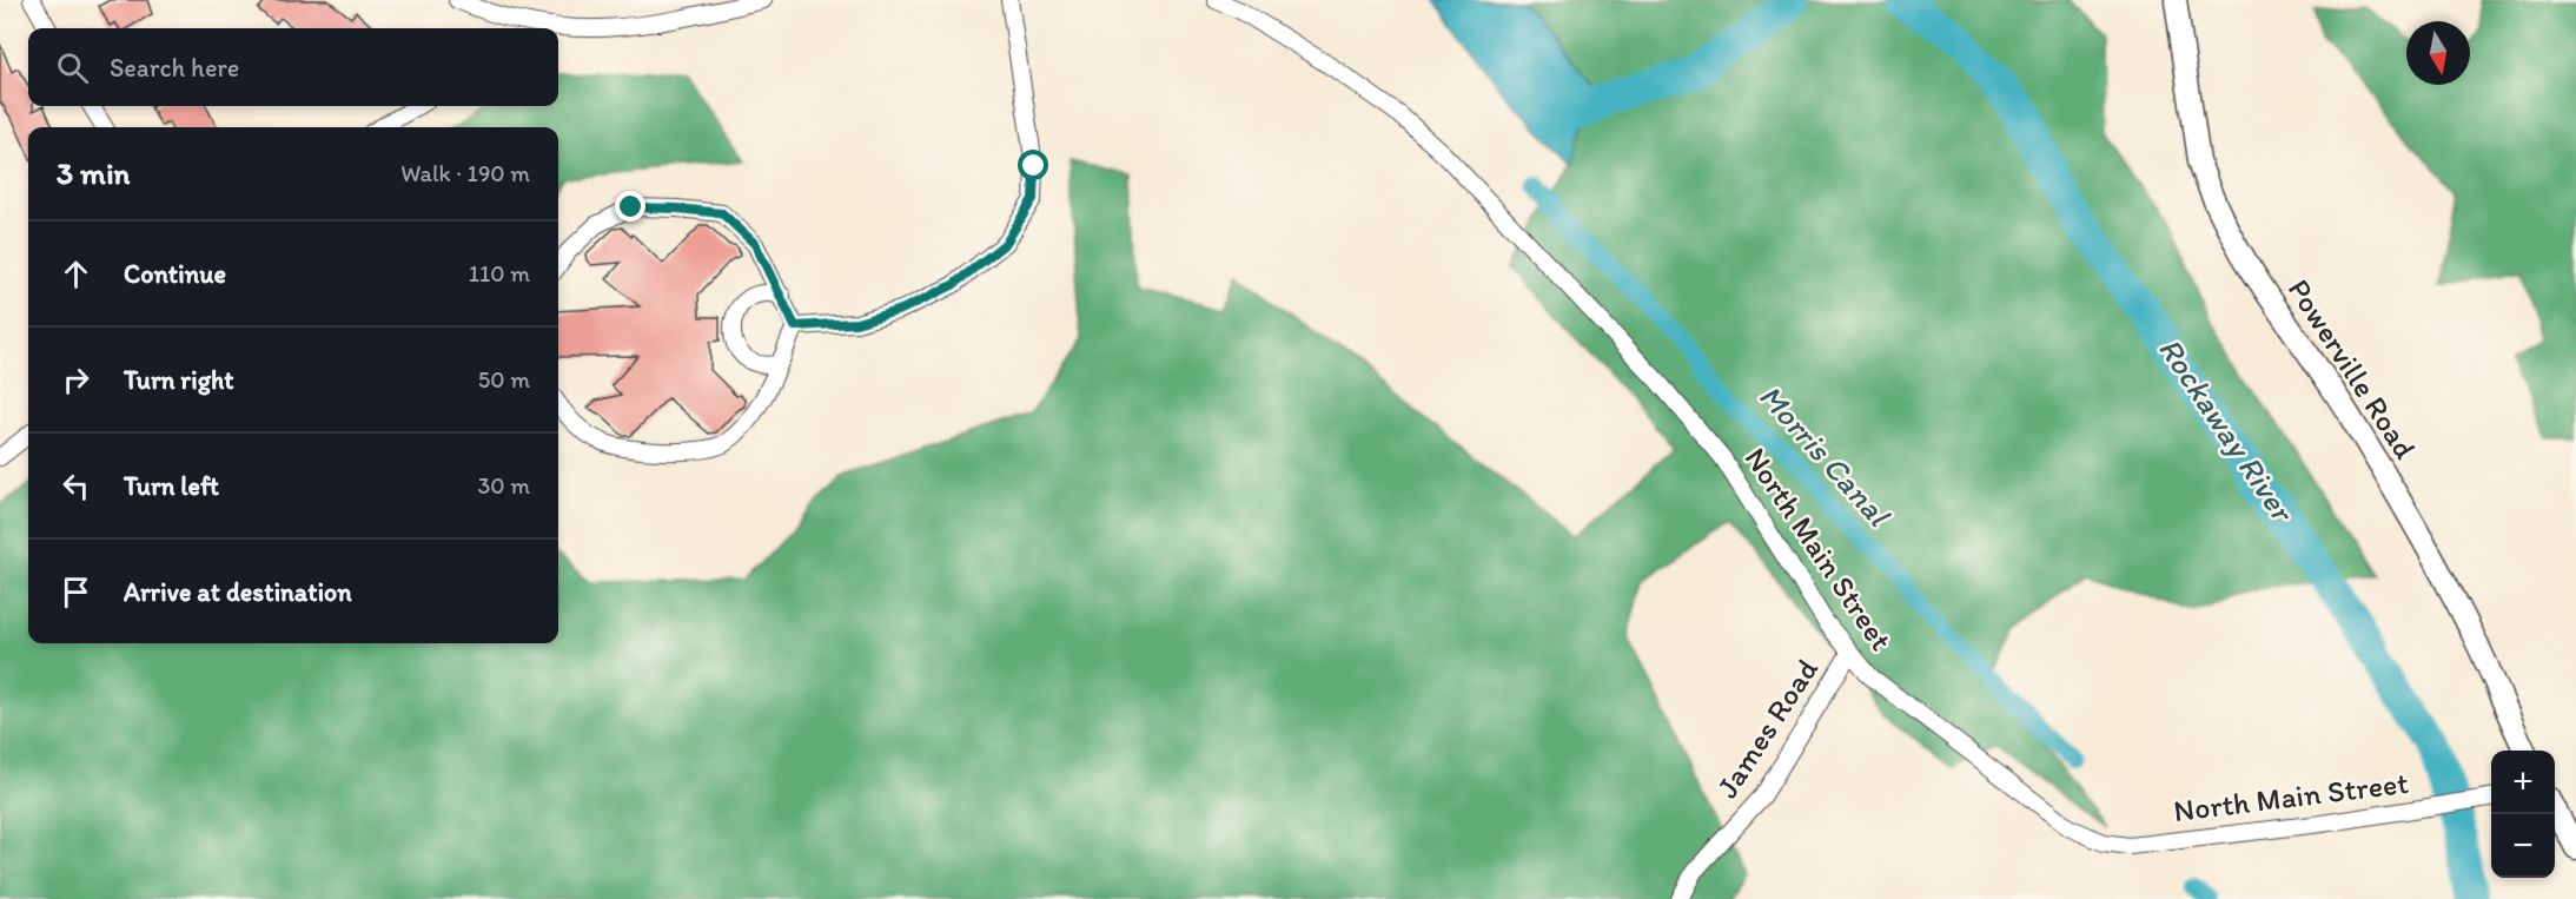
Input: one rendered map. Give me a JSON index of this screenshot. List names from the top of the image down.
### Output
{
  "streets": {
    "main road": ["Powerville Road"],
    "street": ["North Main Street", "James Road"]
  },
  "crossings": [
    ["North Main Street", "James Road"]
  ],
  "water": ["Rockaway River", "Morris Canal"],
  "north": "bottom",
  "page": {
    "search": "Search here",
    "heading": ["3 min", "Walk · 190 m"],
    "list": [
      ["Continue", "110 m"],
      ["Turn right", "50 m"],
      ["Turn left", "30 m"],
      "Arrive at destination"
    ],
    "map_buttons": ["+", "−"]
  }
}
